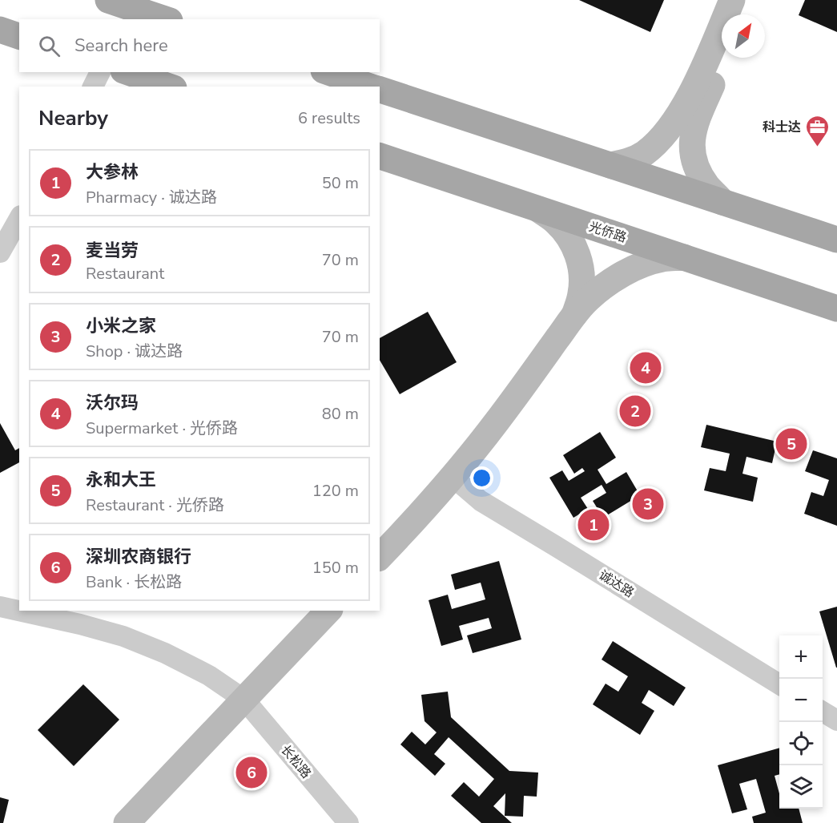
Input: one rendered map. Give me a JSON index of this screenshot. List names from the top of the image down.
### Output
{
  "streets": {
    "main road": ["光侨路"],
    "street": ["诚达路", "长松路"]
  },
  "places": {
    "office": ["科士达"]
  },
  "north": "top right",
  "page": {
    "search": "Search here",
    "heading": ["Nearby", "6 results"],
    "list": [
      {
        "mark": "1",
        "name": "大参林",
        "note": "Pharmacy · 诚达路",
        "value": "50 m"
      },
      {
        "mark": "2",
        "name": "麦当劳",
        "note": "Restaurant",
        "value": "70 m"
      },
      {
        "mark": "3",
        "name": "小米之家",
        "note": "Shop · 诚达路",
        "value": "70 m"
      },
      {
        "mark": "4",
        "name": "沃尔玛",
        "note": "Supermarket · 光侨路",
        "value": "80 m"
      },
      {
        "mark": "5",
        "name": "永和大王",
        "note": "Restaurant · 光侨路",
        "value": "120 m"
      },
      {
        "mark": "6",
        "name": "深圳农商银行",
        "note": "Bank · 长松路",
        "value": "150 m"
      }
    ],
    "pins": [
      "4",
      "2",
      "5",
      "3",
      "1",
      "6"
    ],
    "map_buttons": ["+", "−"]
  }
}
